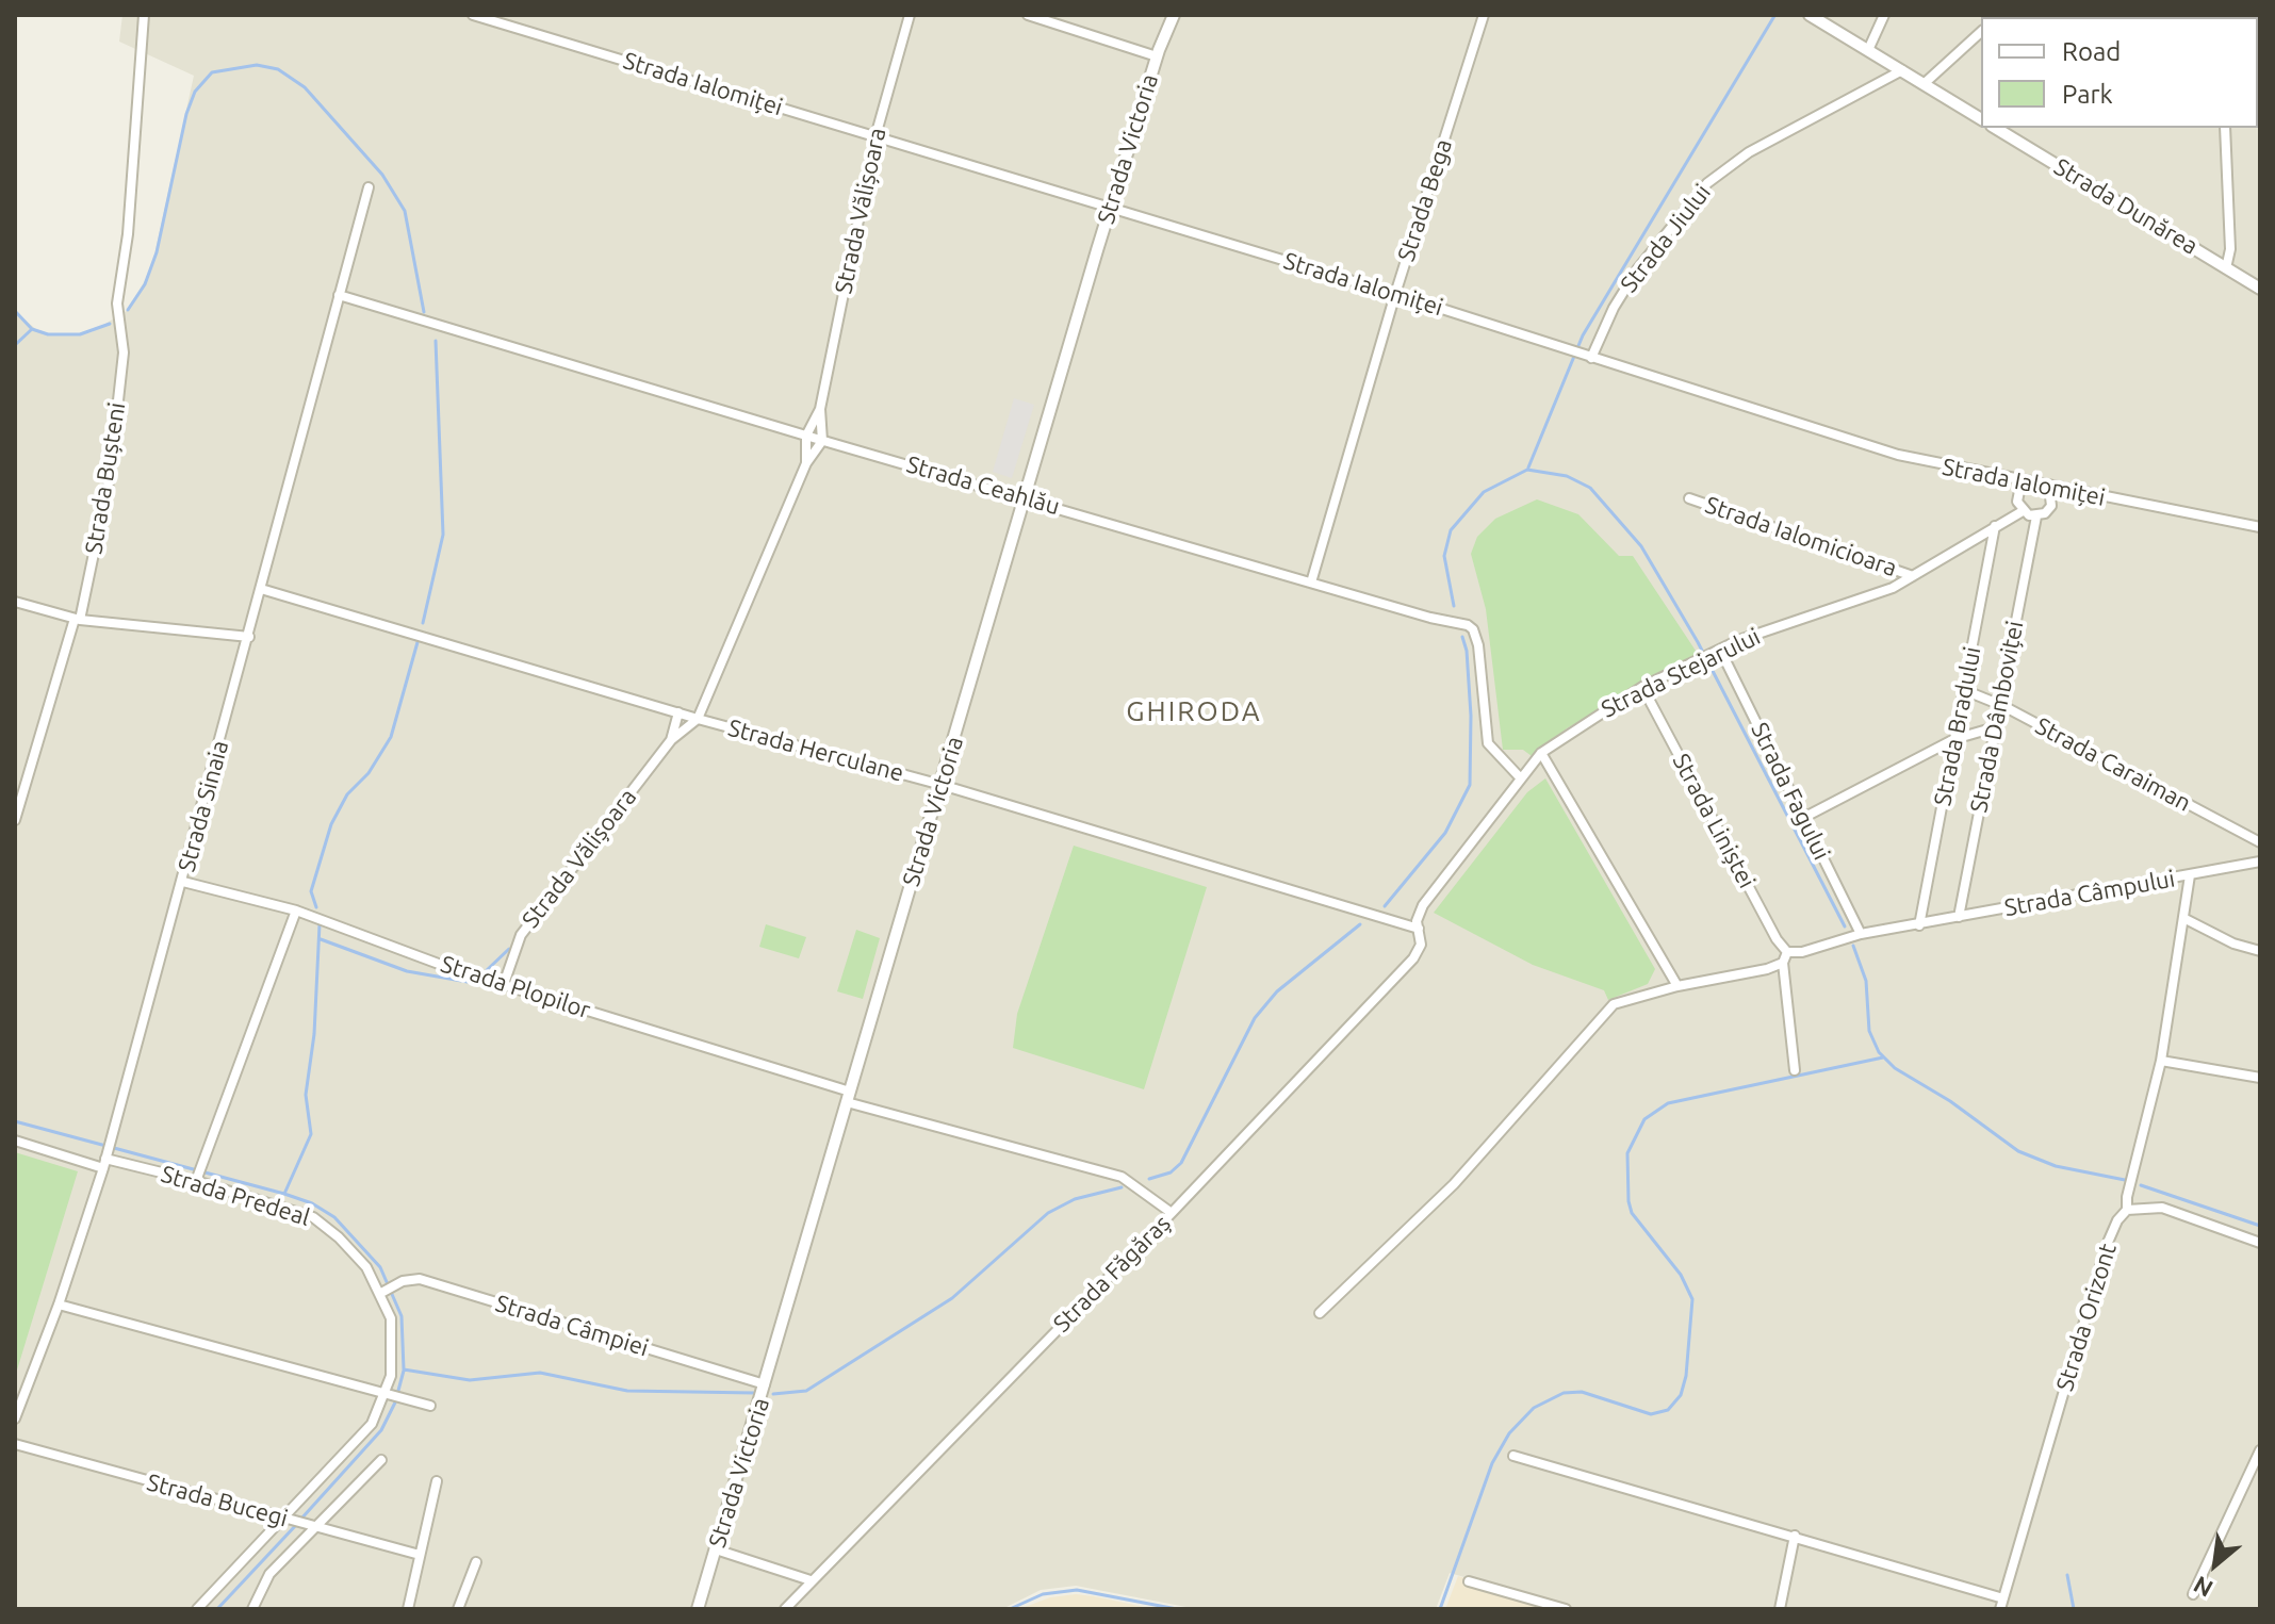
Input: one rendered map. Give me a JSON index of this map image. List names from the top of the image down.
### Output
{
  "streets": {
    "street": [
      "Strada Ialomiței",
      "Strada Victoria",
      "Strada Bega",
      "Strada Dunărea",
      "Strada Vălișoara",
      "Strada Jiului",
      "Strada Bușteni",
      "Strada Ceahlău",
      "Strada Ialomicioara",
      "Strada Stejarului",
      "Strada Dâmboviței",
      "Strada Bradului",
      "Strada Herculane",
      "Strada Caraiman",
      "Strada Fagului",
      "Strada Sinaia",
      "Strada Liniștei",
      "Strada Câmpului",
      "Strada Plopilor",
      "Strada Predeal",
      "Strada Făgăraș",
      "Strada Orizont",
      "Strada Câmpiei",
      "Strada Bucegi"
    ]
  },
  "crossings": [
    ["Strada Ialomiței", "Strada Victoria"],
    ["Strada Ialomiței", "Strada Bega"],
    ["Strada Ialomiței", "Strada Vălișoara"],
    ["Strada Ialomiței", "Strada Jiului"],
    ["Strada Ialomiței", "Strada Stejarului"],
    ["Strada Ialomiței", "Strada Dâmboviței"],
    ["Strada Victoria", "Strada Ceahlău"],
    ["Strada Victoria", "Strada Herculane"],
    ["Strada Victoria", "Strada Plopilor"],
    ["Strada Victoria", "Strada Câmpiei"],
    ["Strada Bega", "Strada Ceahlău"],
    ["Strada Vălișoara", "Strada Ceahlău"],
    ["Strada Vălișoara", "Strada Herculane"],
    ["Strada Vălișoara", "Strada Plopilor"],
    ["Strada Ceahlău", "Strada Stejarului"],
    ["Strada Ceahlău", "Strada Sinaia"],
    ["Strada Ialomicioara", "Strada Stejarului"],
    ["Strada Stejarului", "Strada Dâmboviței"],
    ["Strada Stejarului", "Strada Bradului"],
    ["Strada Stejarului", "Strada Herculane"],
    ["Strada Stejarului", "Strada Fagului"],
    ["Strada Stejarului", "Strada Liniștei"],
    ["Strada Stejarului", "Strada Făgăraș"],
    ["Strada Dâmboviței", "Strada Caraiman"],
    ["Strada Dâmboviței", "Strada Câmpului"],
    ["Strada Bradului", "Strada Caraiman"],
    ["Strada Bradului", "Strada Câmpului"],
    ["Strada Herculane", "Strada Sinaia"],
    ["Strada Herculane", "Strada Făgăraș"],
    ["Strada Fagului", "Strada Câmpului"],
    ["Strada Sinaia", "Strada Plopilor"],
    ["Strada Sinaia", "Strada Predeal"],
    ["Strada Liniștei", "Strada Câmpului"],
    ["Strada Câmpului", "Strada Orizont"],
    ["Strada Plopilor", "Strada Făgăraș"],
    ["Strada Predeal", "Strada Câmpiei"]
  ],
  "districts": ["GHIRODA"],
  "legend": ["Road", "Park"],
  "north": "bottom left"
}
